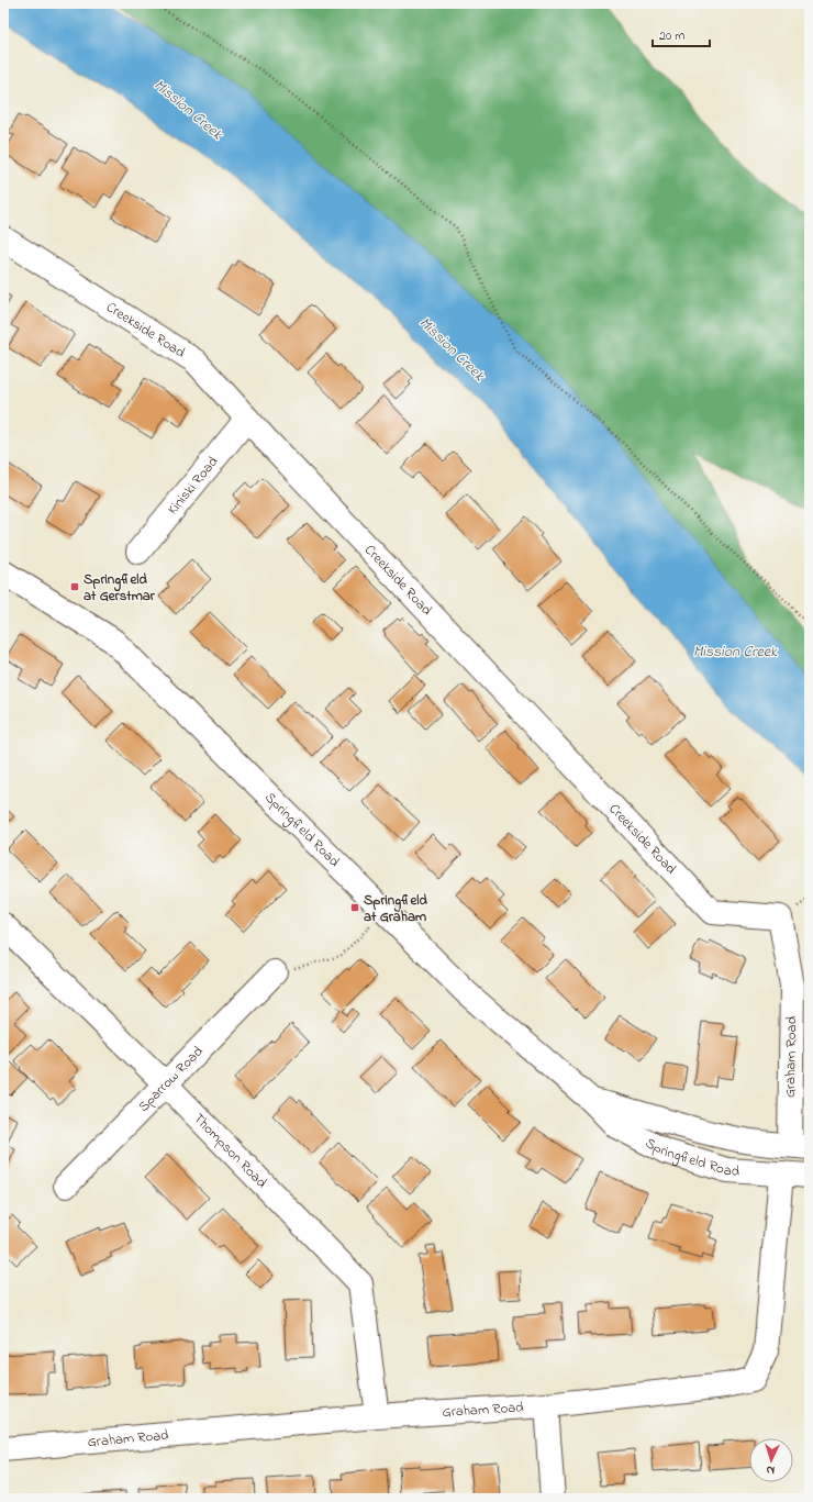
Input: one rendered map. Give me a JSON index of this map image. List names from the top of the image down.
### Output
{
  "streets": {
    "street": [
      "Creekside Road",
      "Kiniski Road",
      "Springfield Road",
      "Graham Road",
      "Sparrow Road",
      "Thompson Road"
    ]
  },
  "crossings": [
    ["Creekside Road", "Kiniski Road"],
    ["Creekside Road", "Graham Road"],
    ["Springfield Road", "Graham Road"],
    ["Graham Road", "Thompson Road"],
    ["Sparrow Road", "Thompson Road"]
  ],
  "water": ["Mission Creek"],
  "places": {
    "transit": ["Springfield at Gerstmar", "Springfield at Graham"]
  },
  "scale_bar": "20 m",
  "north": "bottom"
}
